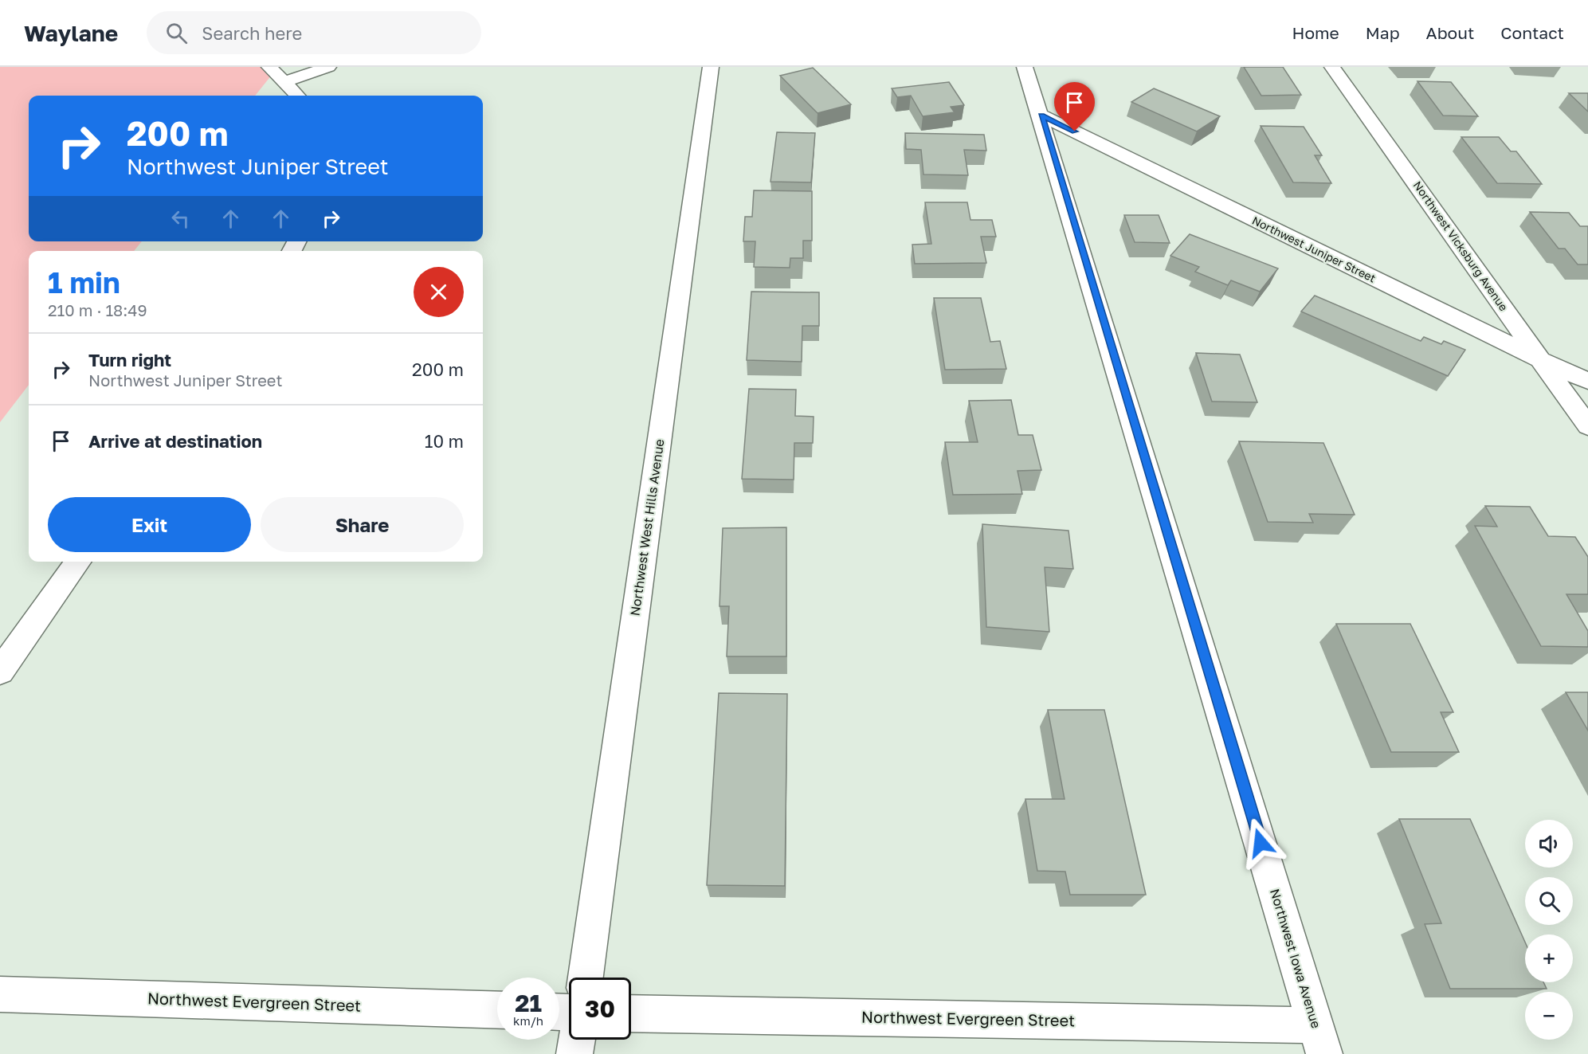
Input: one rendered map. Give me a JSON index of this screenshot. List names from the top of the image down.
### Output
{
  "streets": {
    "street": [
      "Northwest Vicksburg Avenue",
      "Northwest Juniper Street",
      "Northwest West Hills Avenue",
      "Northwest Iowa Avenue",
      "Northwest Evergreen Street"
    ]
  },
  "crossings": [
    ["Northwest Vicksburg Avenue", "Northwest Juniper Street"],
    ["Northwest Juniper Street", "Northwest Iowa Avenue"],
    ["Northwest Iowa Avenue", "Northwest Evergreen Street"]
  ],
  "page": {
    "header": "Waylane",
    "search": "Search here",
    "nav": [
      "Home",
      "Map",
      "About",
      "Contact"
    ],
    "turn": ["200 m", "Northwest Juniper Street"],
    "heading": ["1 min", "210 m · 18:49"],
    "list": [
      {
        "name": "Turn right",
        "note": "Northwest Juniper Street",
        "value": "200 m"
      },
      {
        "name": "Arrive at destination",
        "value": "10 m"
      }
    ],
    "buttons": ["Exit", "Share"],
    "map_buttons": ["+", "−"],
    "speed": "21 km/h",
    "limit": "30"
  }
}
